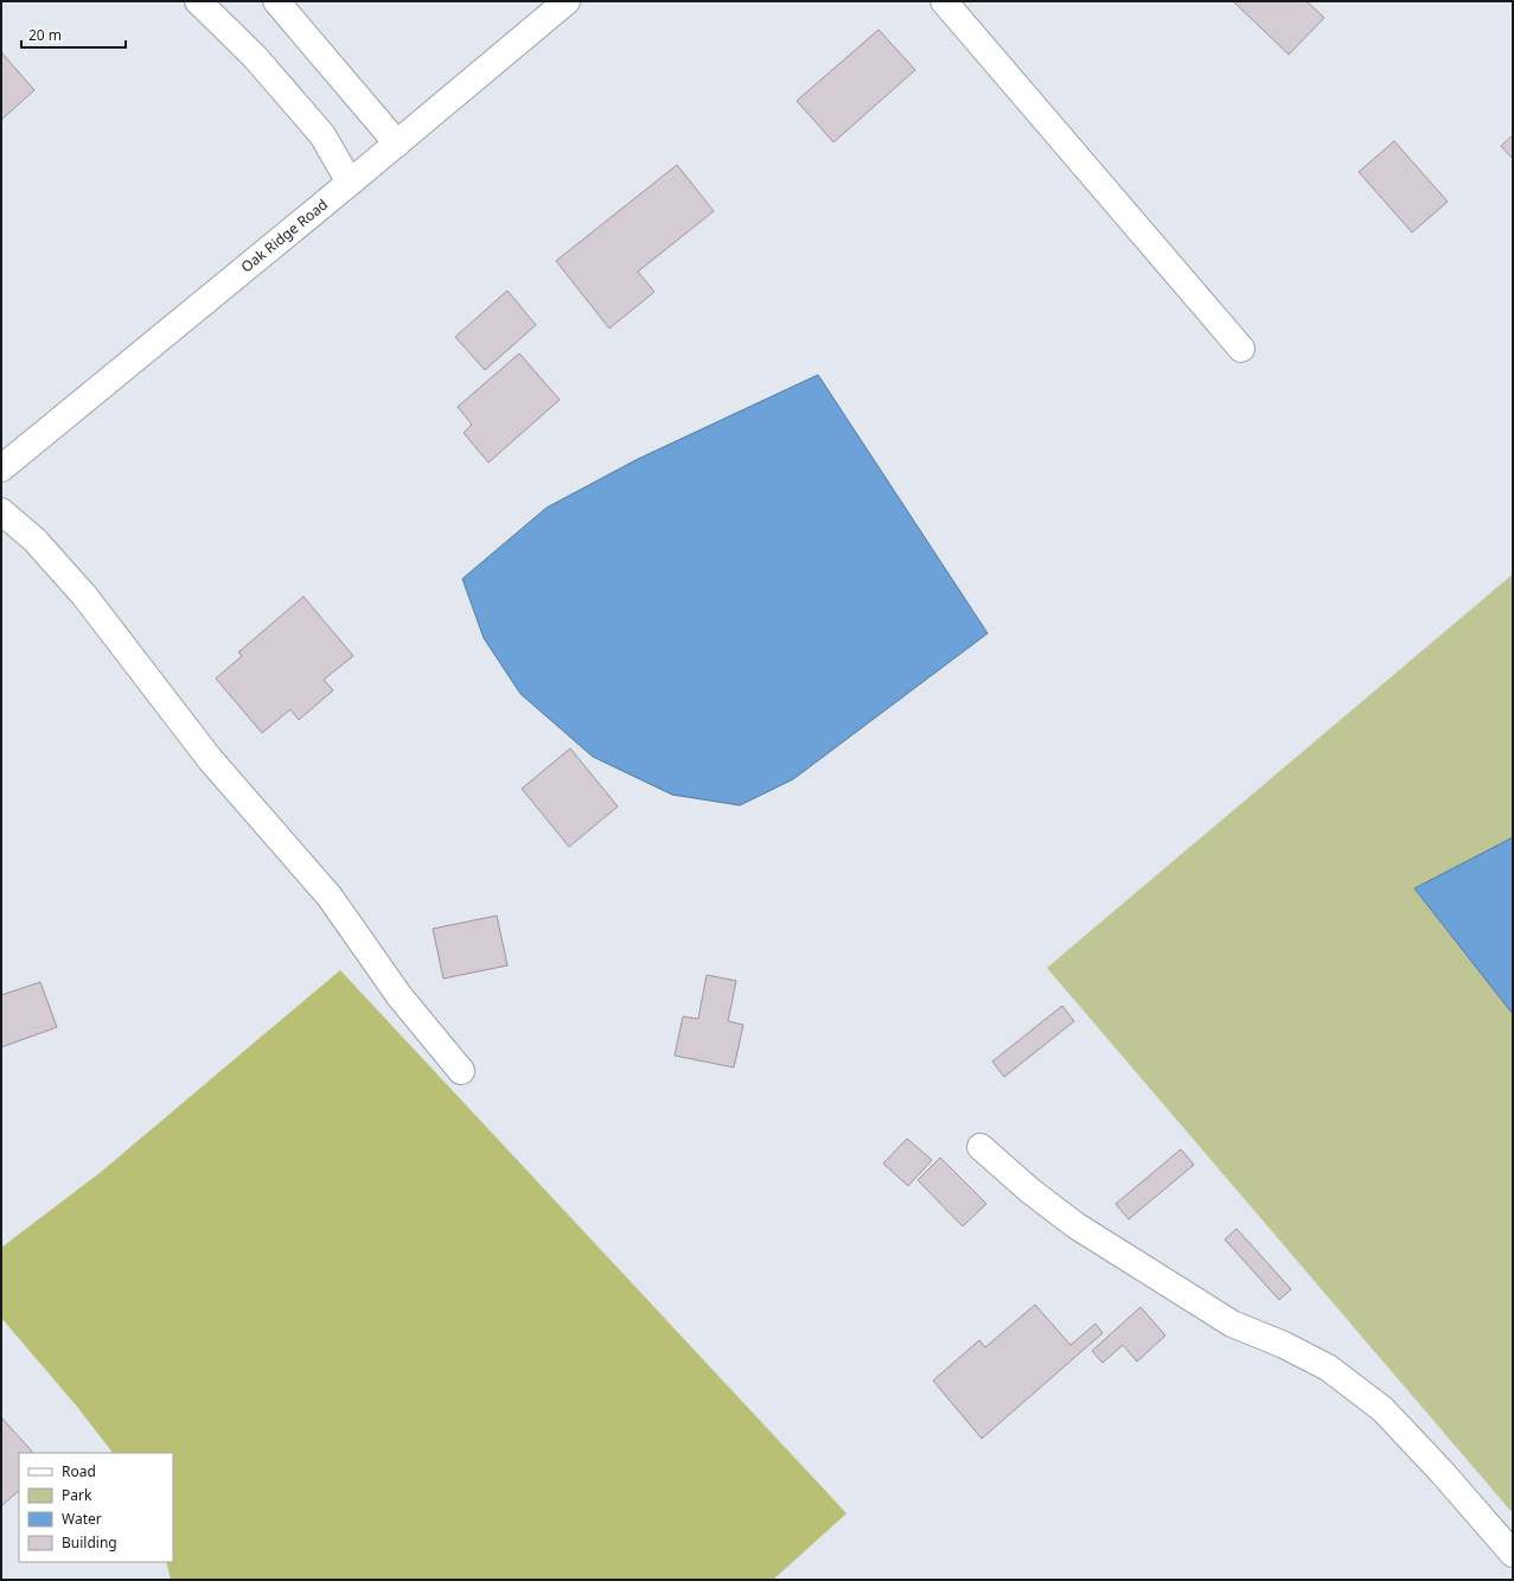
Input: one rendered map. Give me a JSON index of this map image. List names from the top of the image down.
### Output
{
  "streets": {
    "street": ["Oak Ridge Road"]
  },
  "legend": [
    "Road",
    "Park",
    "Water",
    "Building"
  ],
  "scale_bar": "20 m"
}
